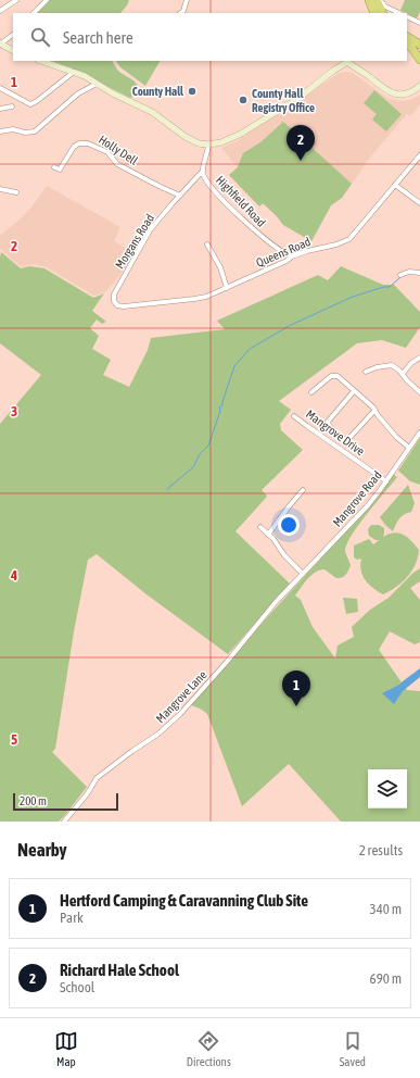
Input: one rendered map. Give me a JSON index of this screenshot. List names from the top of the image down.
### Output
{
  "streets": {
    "street": [
      "Holly Dell",
      "Highfield Road",
      "Morgans Road",
      "Queens Road",
      "Mangrove Drive",
      "Mangrove Road",
      "Mangrove Lane"
    ]
  },
  "crossings": [
    ["Holly Dell", "Morgans Road"],
    ["Highfield Road", "Morgans Road"],
    ["Highfield Road", "Queens Road"],
    ["Morgans Road", "Queens Road"],
    ["Mangrove Drive", "Mangrove Road"],
    ["Mangrove Road", "Mangrove Lane"]
  ],
  "places": ["County Hall", "County Hall Registry Office"],
  "scale_bar": "200 m",
  "page": {
    "search": "Search here",
    "pins": ["2", "1"],
    "scale": "200 m",
    "heading": ["Nearby", "2 results"],
    "list": [
      {
        "mark": "1",
        "name": "Hertford Camping & Caravanning Club Site",
        "note": "Park",
        "value": "340 m"
      },
      {
        "mark": "2",
        "name": "Richard Hale School",
        "note": "School",
        "value": "690 m"
      }
    ],
    "nav": ["Map", "Directions", "Saved"]
  },
  "grid": {
    "rows": [
      "1",
      "2",
      "3",
      "4",
      "5"
    ]
  }
}
